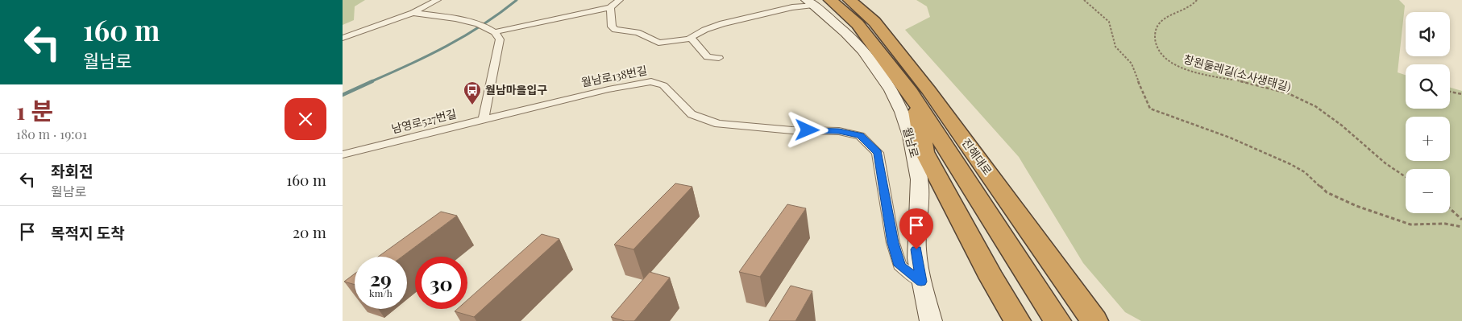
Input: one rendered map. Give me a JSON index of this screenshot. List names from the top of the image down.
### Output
{
  "streets": {
    "highway": ["진해대로"],
    "main road": ["월남로"],
    "street": ["월남로138번길", "남영로527번길"],
    "path": ["창원둘레길(소사생태길)"]
  },
  "crossings": [
    ["월남로138번길", "남영로527번길"],
    ["월남로138번길", "월남로"],
    ["월남로", "진해대로"]
  ],
  "places": {
    "bus stop": ["월남마을입구"]
  },
  "page": {
    "turn": ["160 m", "월남로"],
    "map_buttons": ["+", "−"],
    "heading": ["1 분", "180 m · 19:01"],
    "list": [
      {
        "name": "좌회전",
        "note": "월남로",
        "value": "160 m"
      },
      {
        "name": "목적지 도착",
        "value": "20 m"
      }
    ],
    "speed": "29 km/h",
    "limit": "30"
  }
}
